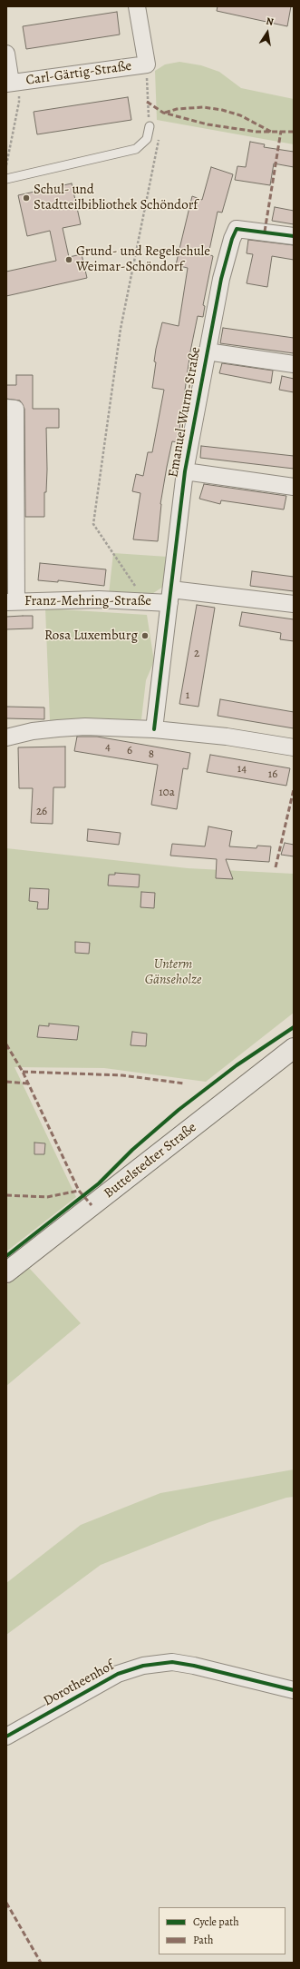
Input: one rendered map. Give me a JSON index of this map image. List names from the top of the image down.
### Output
{
  "streets": {
    "main road": ["Buttelstedter Straße"],
    "street": [
      "Carl-Gärtig-Straße",
      "Emanuel-Wurm-Straße",
      "Franz-Mehring-Straße",
      "Dorotheenhof"
    ]
  },
  "crossings": [
    ["Emanuel-Wurm-Straße", "Franz-Mehring-Straße"]
  ],
  "parks": ["Unterm Gänseholze"],
  "places": ["Schul- und Stadtteilbibliothek Schöndorf", "Grund- und Regelschule Weimar-Schöndorf", "Rosa Luxemburg"],
  "house_numbers": [
    "2",
    "1",
    "4",
    "6",
    "8",
    "14",
    "16",
    "10a",
    "26"
  ],
  "legend": ["Cycle path", "Path"],
  "north": "top"
}
